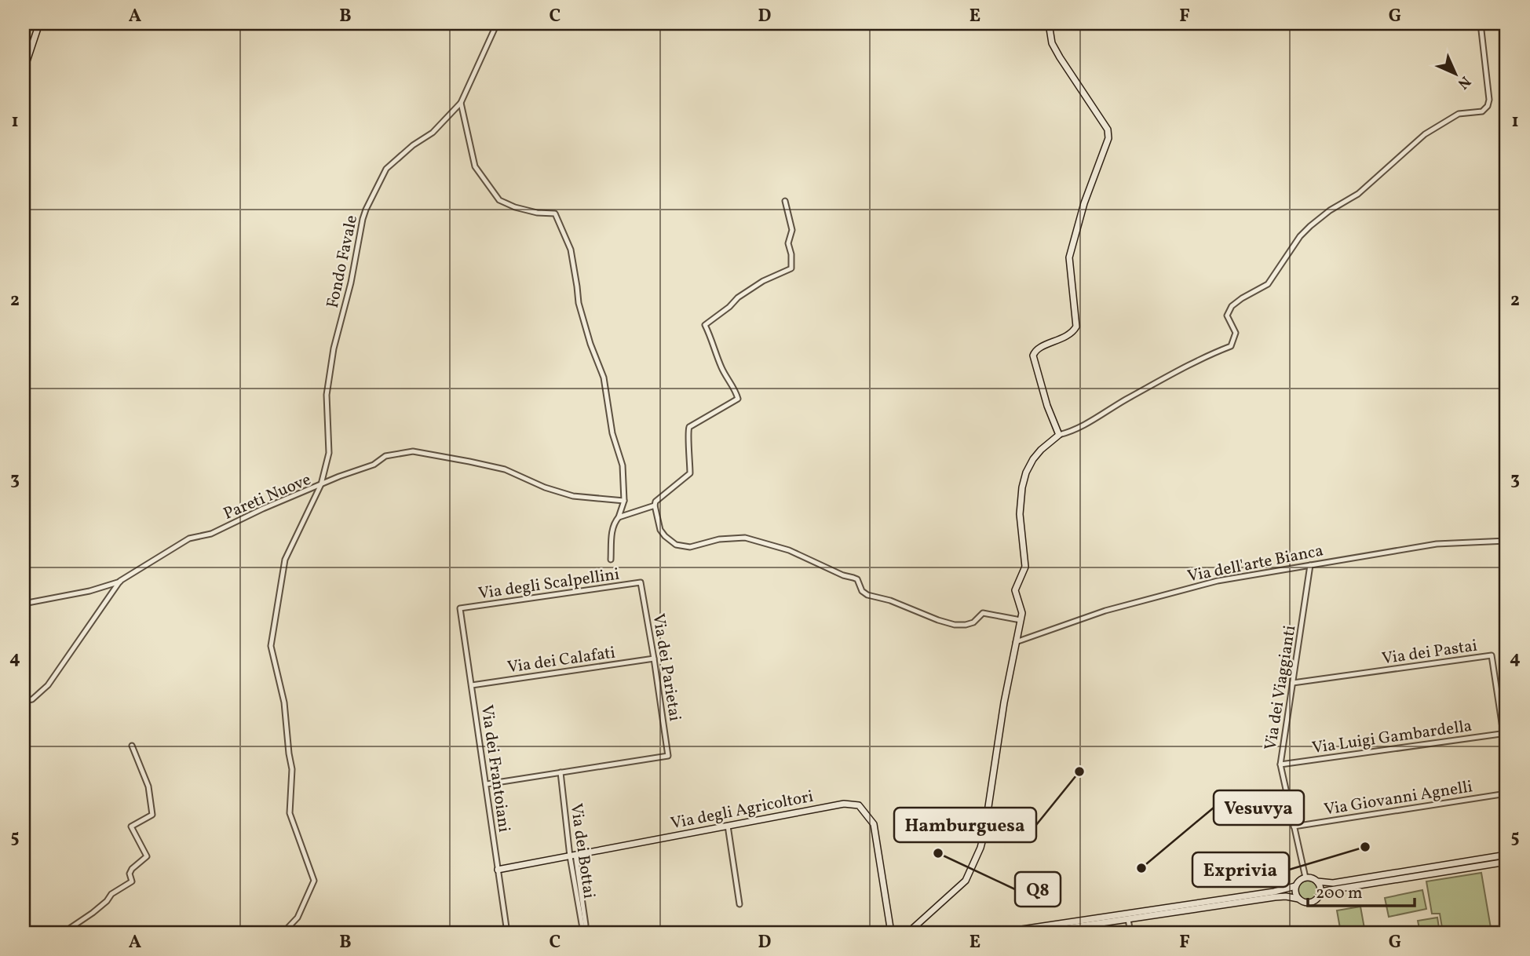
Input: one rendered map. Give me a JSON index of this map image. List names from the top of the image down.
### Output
{
  "streets": {
    "street": [
      "Fondo Favale",
      "Pareti Nuove",
      "Via dell'arte Bianca",
      "Via degli Scalpellini",
      "Via dei Pastai",
      "Via dei Calafati",
      "Via dei Parietai",
      "Via dei Viaggianti",
      "Via Luigi Gambardella",
      "Via dei Frantoiani",
      "Via Giovanni Agnelli",
      "Via degli Agricoltori",
      "Via dei Bottai"
    ]
  },
  "crossings": [
    ["Fondo Favale", "Pareti Nuove"],
    ["Via dell'arte Bianca", "Via dei Viaggianti"],
    ["Via degli Scalpellini", "Via dei Parietai"],
    ["Via degli Scalpellini", "Via dei Frantoiani"],
    ["Via dei Pastai", "Via dei Viaggianti"],
    ["Via dei Pastai", "Via Luigi Gambardella"],
    ["Via dei Calafati", "Via dei Parietai"],
    ["Via dei Calafati", "Via dei Frantoiani"],
    ["Via dei Parietai", "Via dei Bottai"],
    ["Via dei Viaggianti", "Via Luigi Gambardella"],
    ["Via dei Viaggianti", "Via Giovanni Agnelli"],
    ["Via dei Frantoiani", "Via degli Agricoltori"],
    ["Via degli Agricoltori", "Via dei Bottai"]
  ],
  "places": [
    "Hamburguesa",
    "Exprivia",
    "Q8",
    "Vesuvya"
  ],
  "scale_bar": "200 m",
  "north": "bottom right",
  "grid": {
    "columns": [
      "A",
      "B",
      "C",
      "D",
      "E",
      "F",
      "G"
    ],
    "rows": [
      "1",
      "2",
      "3",
      "4",
      "5"
    ]
  }
}
